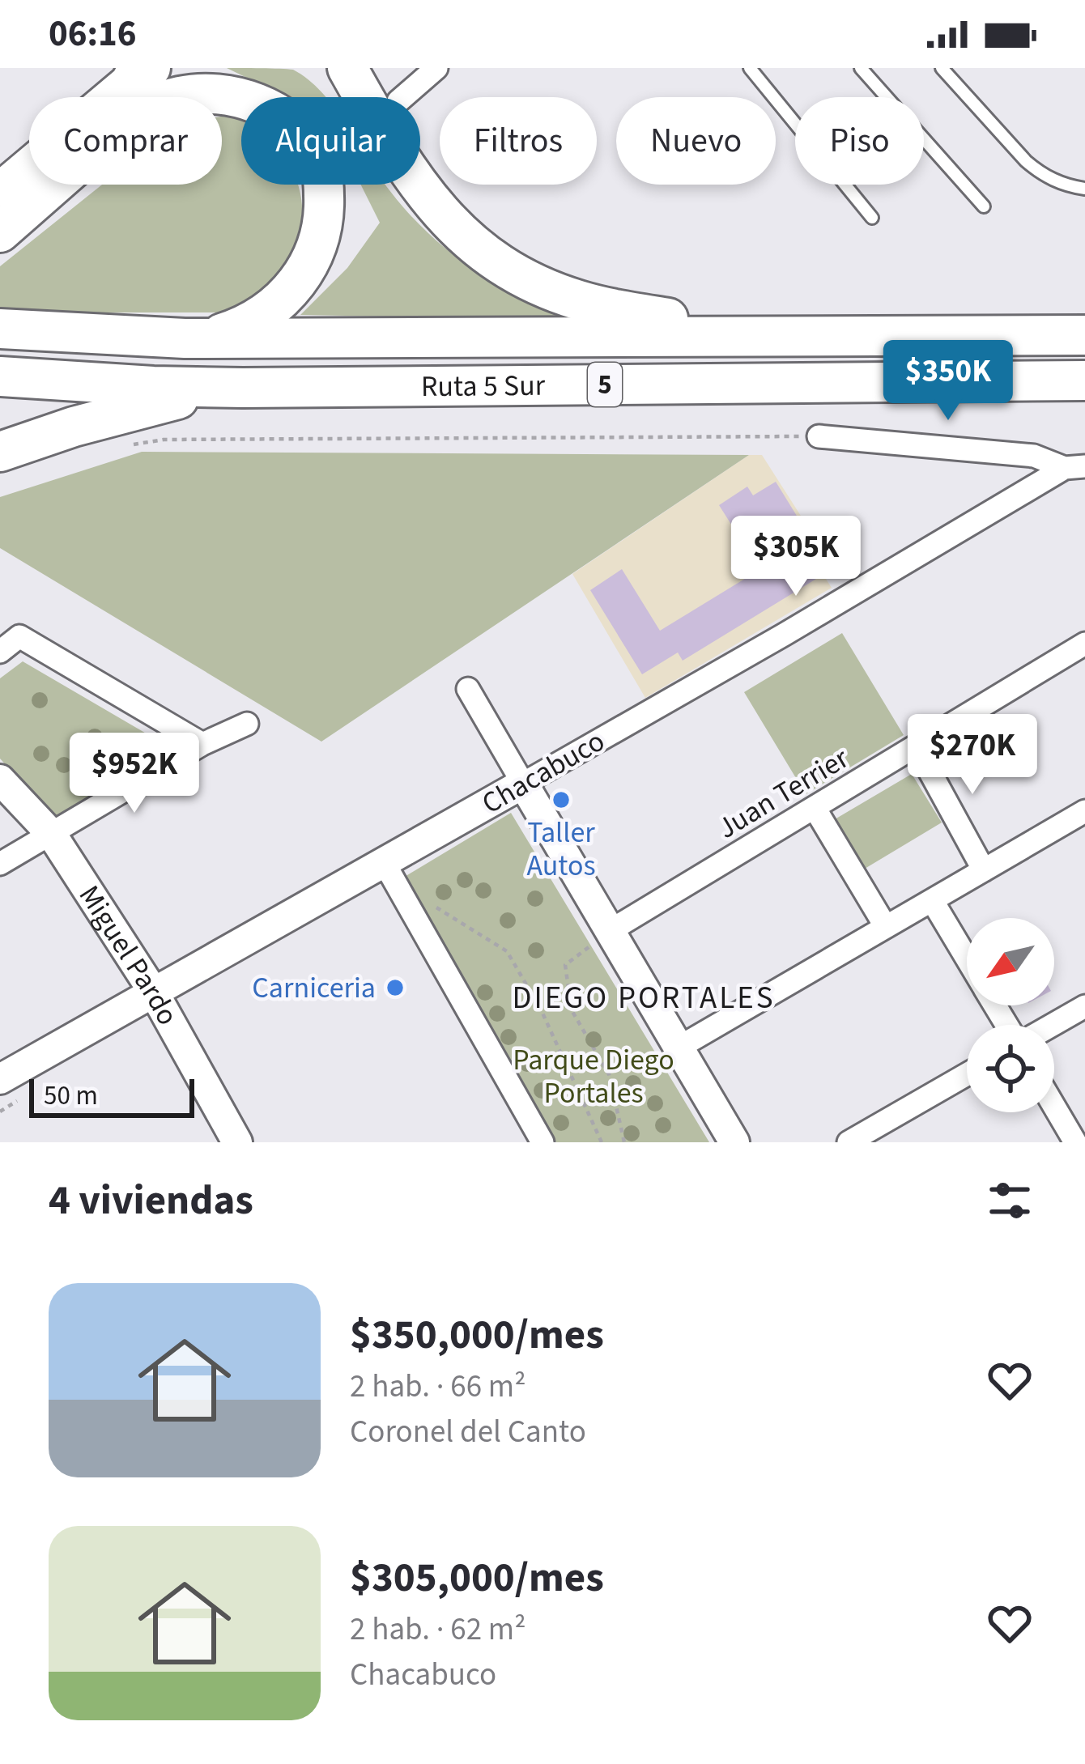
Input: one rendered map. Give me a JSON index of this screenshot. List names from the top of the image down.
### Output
{
  "streets": {
    "highway": ["5", "Ruta 5 Sur"],
    "main road": ["Chacabuco", "Miguel Pardo"],
    "street": ["Juan Terrier"]
  },
  "crossings": [
    ["Chacabuco", "Miguel Pardo"]
  ],
  "districts": ["DIEGO PORTALES"],
  "parks": ["Parque Diego Portales"],
  "places": ["Taller Autos", "Carniceria"],
  "scale_bar": "50 m",
  "north": "bottom left",
  "page": {
    "status": "06:16",
    "chip": [
      "Comprar",
      "Alquilar",
      "Filtros",
      "Nuevo",
      "Piso"
    ],
    "price": [
      "$350K",
      "$305K",
      "$270K",
      "$952K"
    ],
    "scale": "50 m",
    "heading": "4 viviendas",
    "list": [
      {
        "name": "$350,000/mes",
        "note": "2 hab. · 66 m² · Coronel del Canto"
      },
      {
        "name": "$305,000/mes",
        "note": "2 hab. · 62 m² · Chacabuco"
      }
    ]
  }
}
